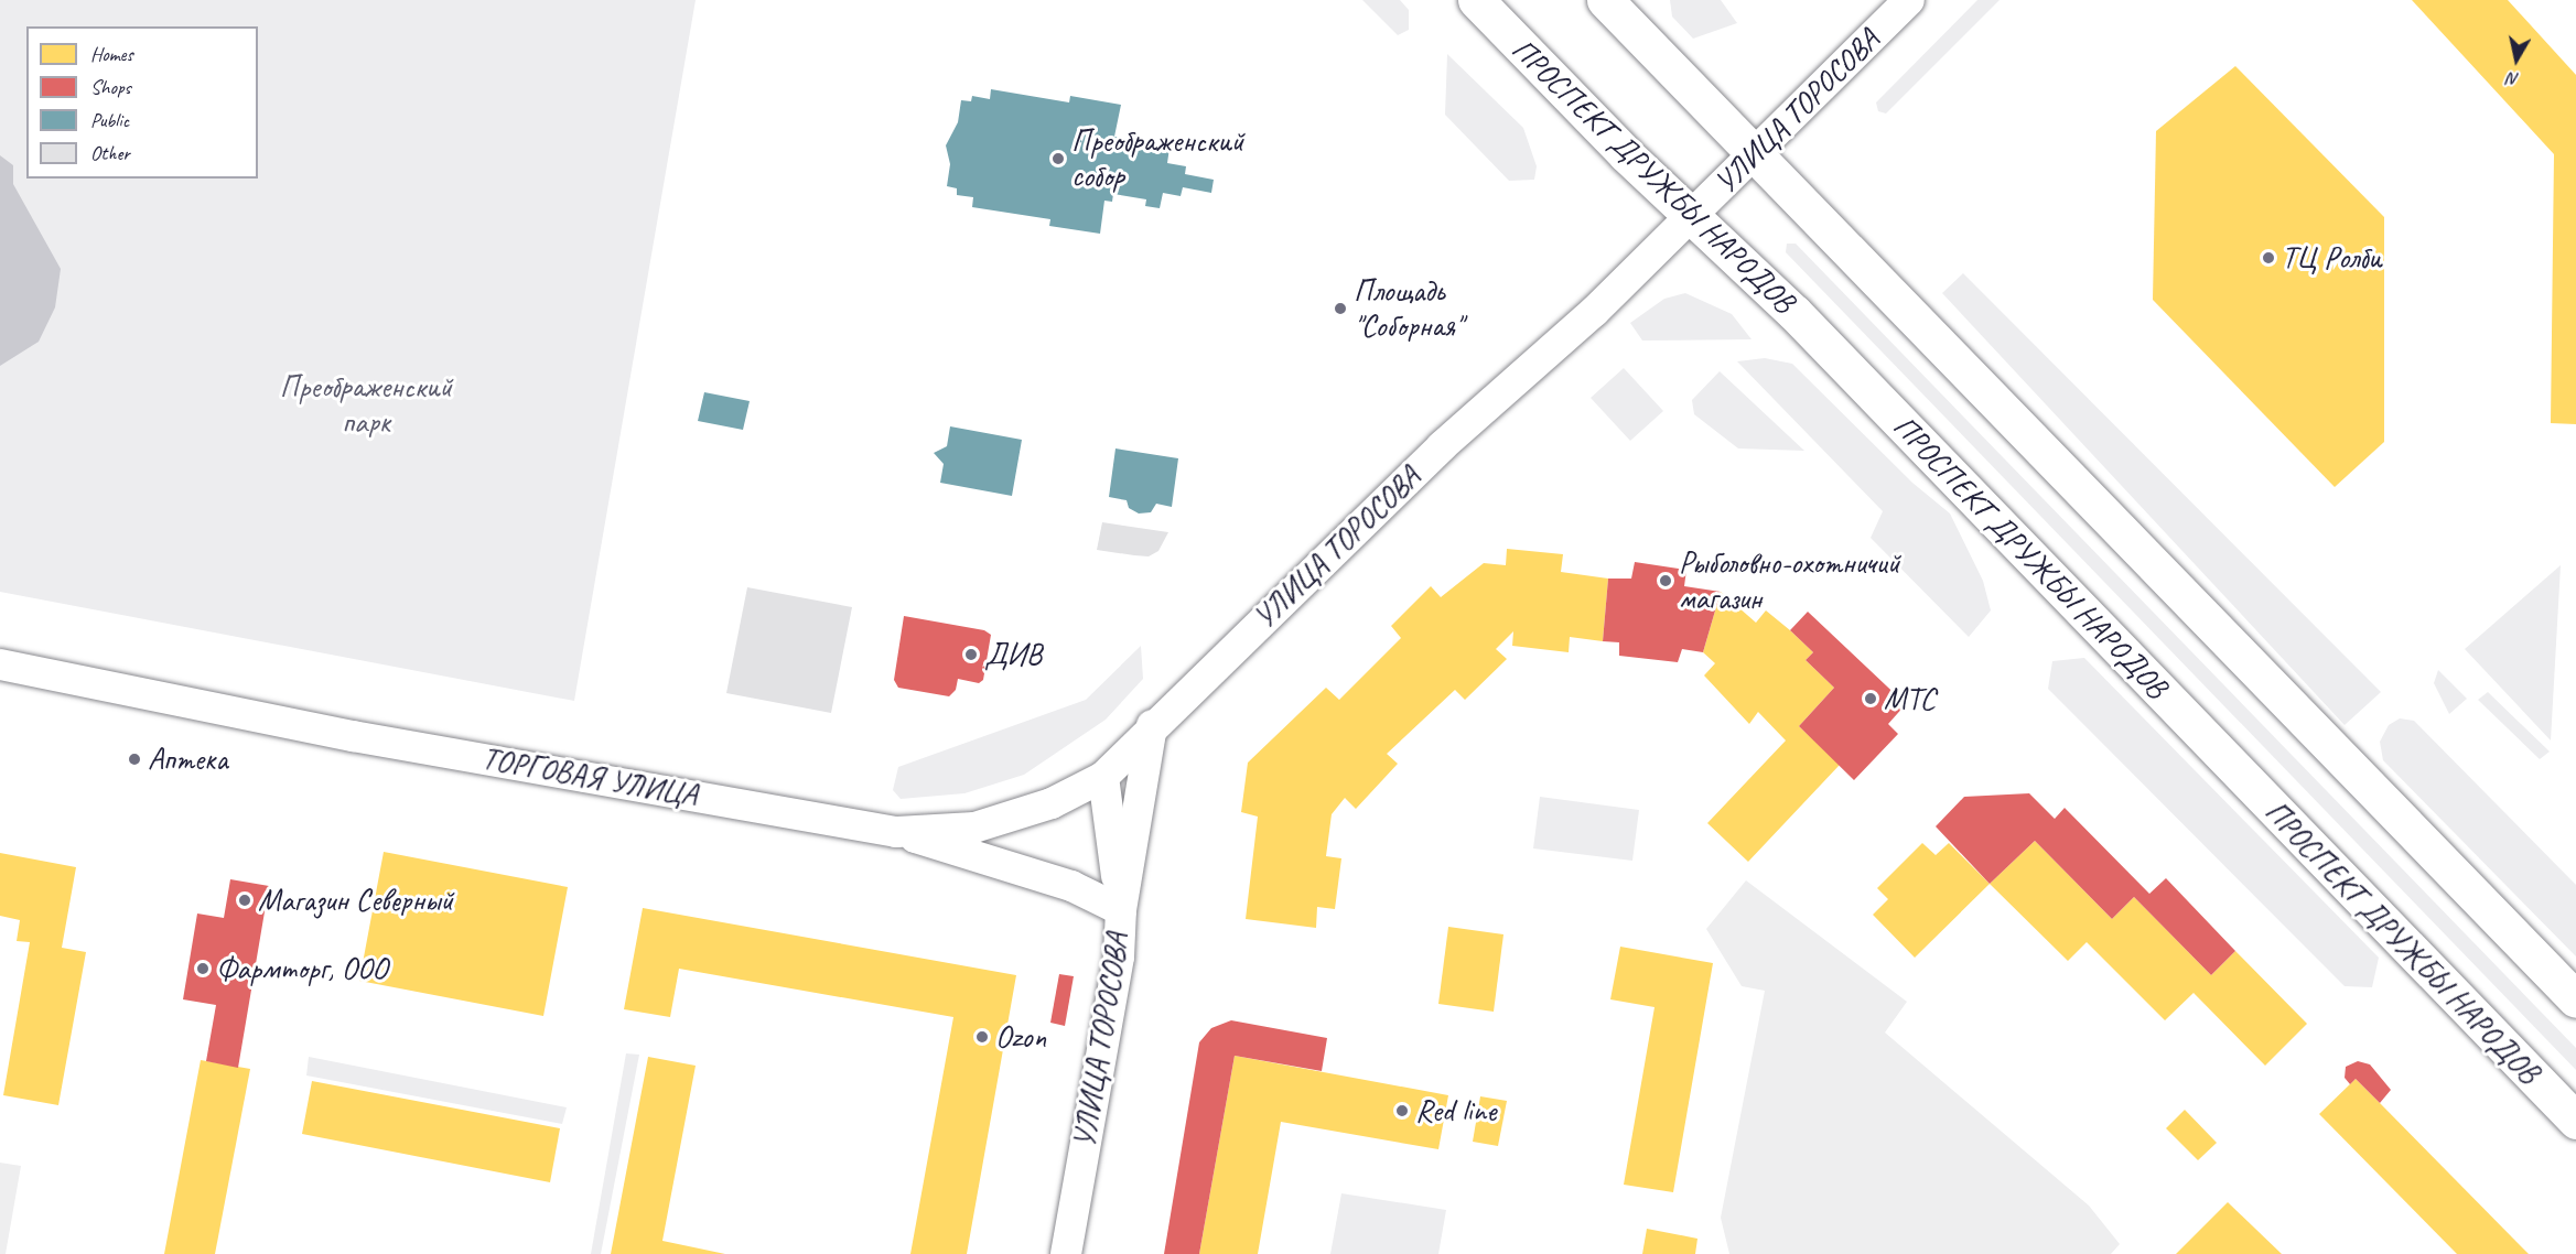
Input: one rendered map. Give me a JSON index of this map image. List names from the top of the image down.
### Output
{
  "streets": {
    "main road": ["ПРОСПЕКТ ДРУЖБЫ НАРОДОВ"],
    "street": ["УЛИЦА ТОРОСОВА", "ТОРГОВАЯ УЛИЦА"]
  },
  "crossings": [
    ["УЛИЦА ТОРОСОВА", "ПРОСПЕКТ ДРУЖБЫ НАРОДОВ"],
    ["УЛИЦА ТОРОСОВА", "ТОРГОВАЯ УЛИЦА"]
  ],
  "parks": ["Преображенский парк"],
  "places": [
    "Преображенский собор",
    "ТЦ Ролби",
    "Площадь \"Соборная\"",
    "Рыболовно-охотничий магазин",
    "ДИВ",
    "МТС",
    "Аптека",
    "Магазин Северный",
    "Фармторг, ООО",
    "Ozon",
    "Red line"
  ],
  "legend": [
    "Homes",
    "Shops",
    "Public",
    "Other"
  ],
  "north": "bottom"
}
